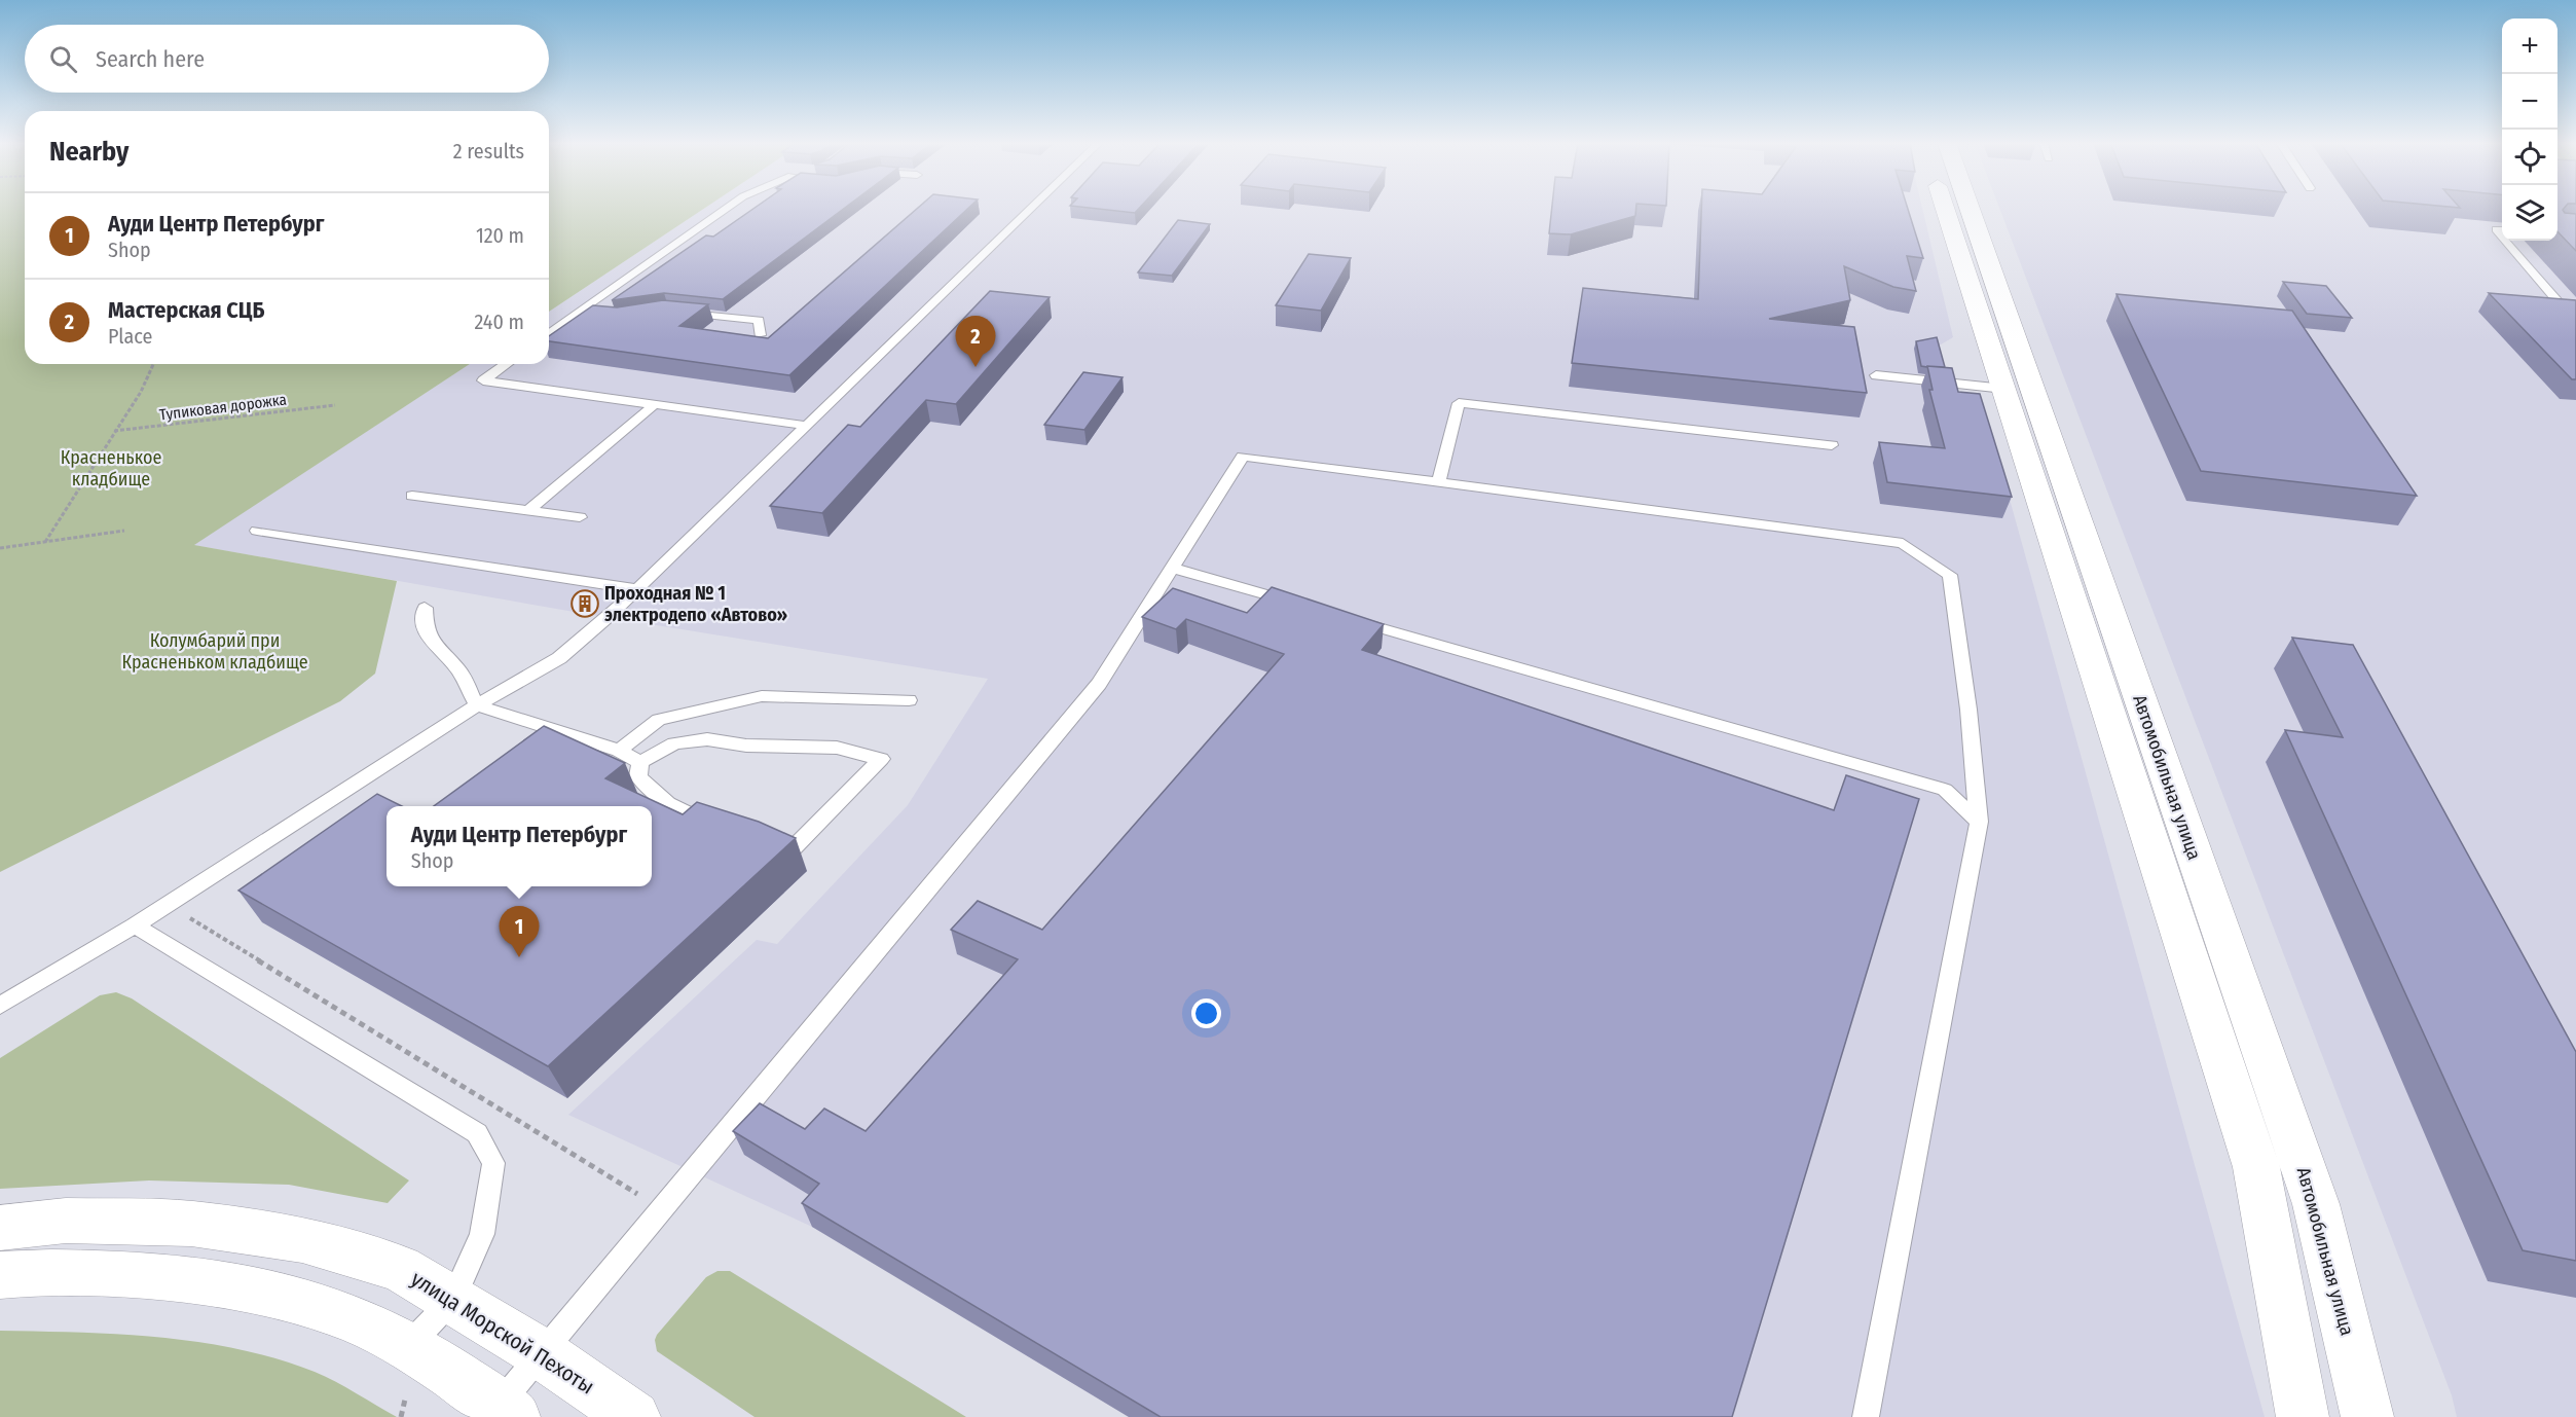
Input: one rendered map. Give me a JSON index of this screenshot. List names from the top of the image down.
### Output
{
  "streets": {
    "main road": ["Автомобильная улица", "улица Морской Пехоты"],
    "path": ["Тупиковая дорожка"]
  },
  "parks": ["Красненькое кладбище", "Колумбарий при Красненьком кладбище"],
  "places": {
    "building": ["Проходная № 1 электродепо «Автово»"]
  },
  "page": {
    "map_buttons": ["+", "−"],
    "search": "Search here",
    "heading": ["Nearby", "2 results"],
    "list": [
      {
        "mark": "1",
        "name": "Ауди Центр Петербург",
        "note": "Shop",
        "value": "120 m"
      },
      {
        "mark": "2",
        "name": "Мастерская СЦБ",
        "note": "Place",
        "value": "240 m"
      }
    ],
    "pins": ["2", "1"],
    "popup": ["Ауди Центр Петербург", "Shop"]
  }
}
